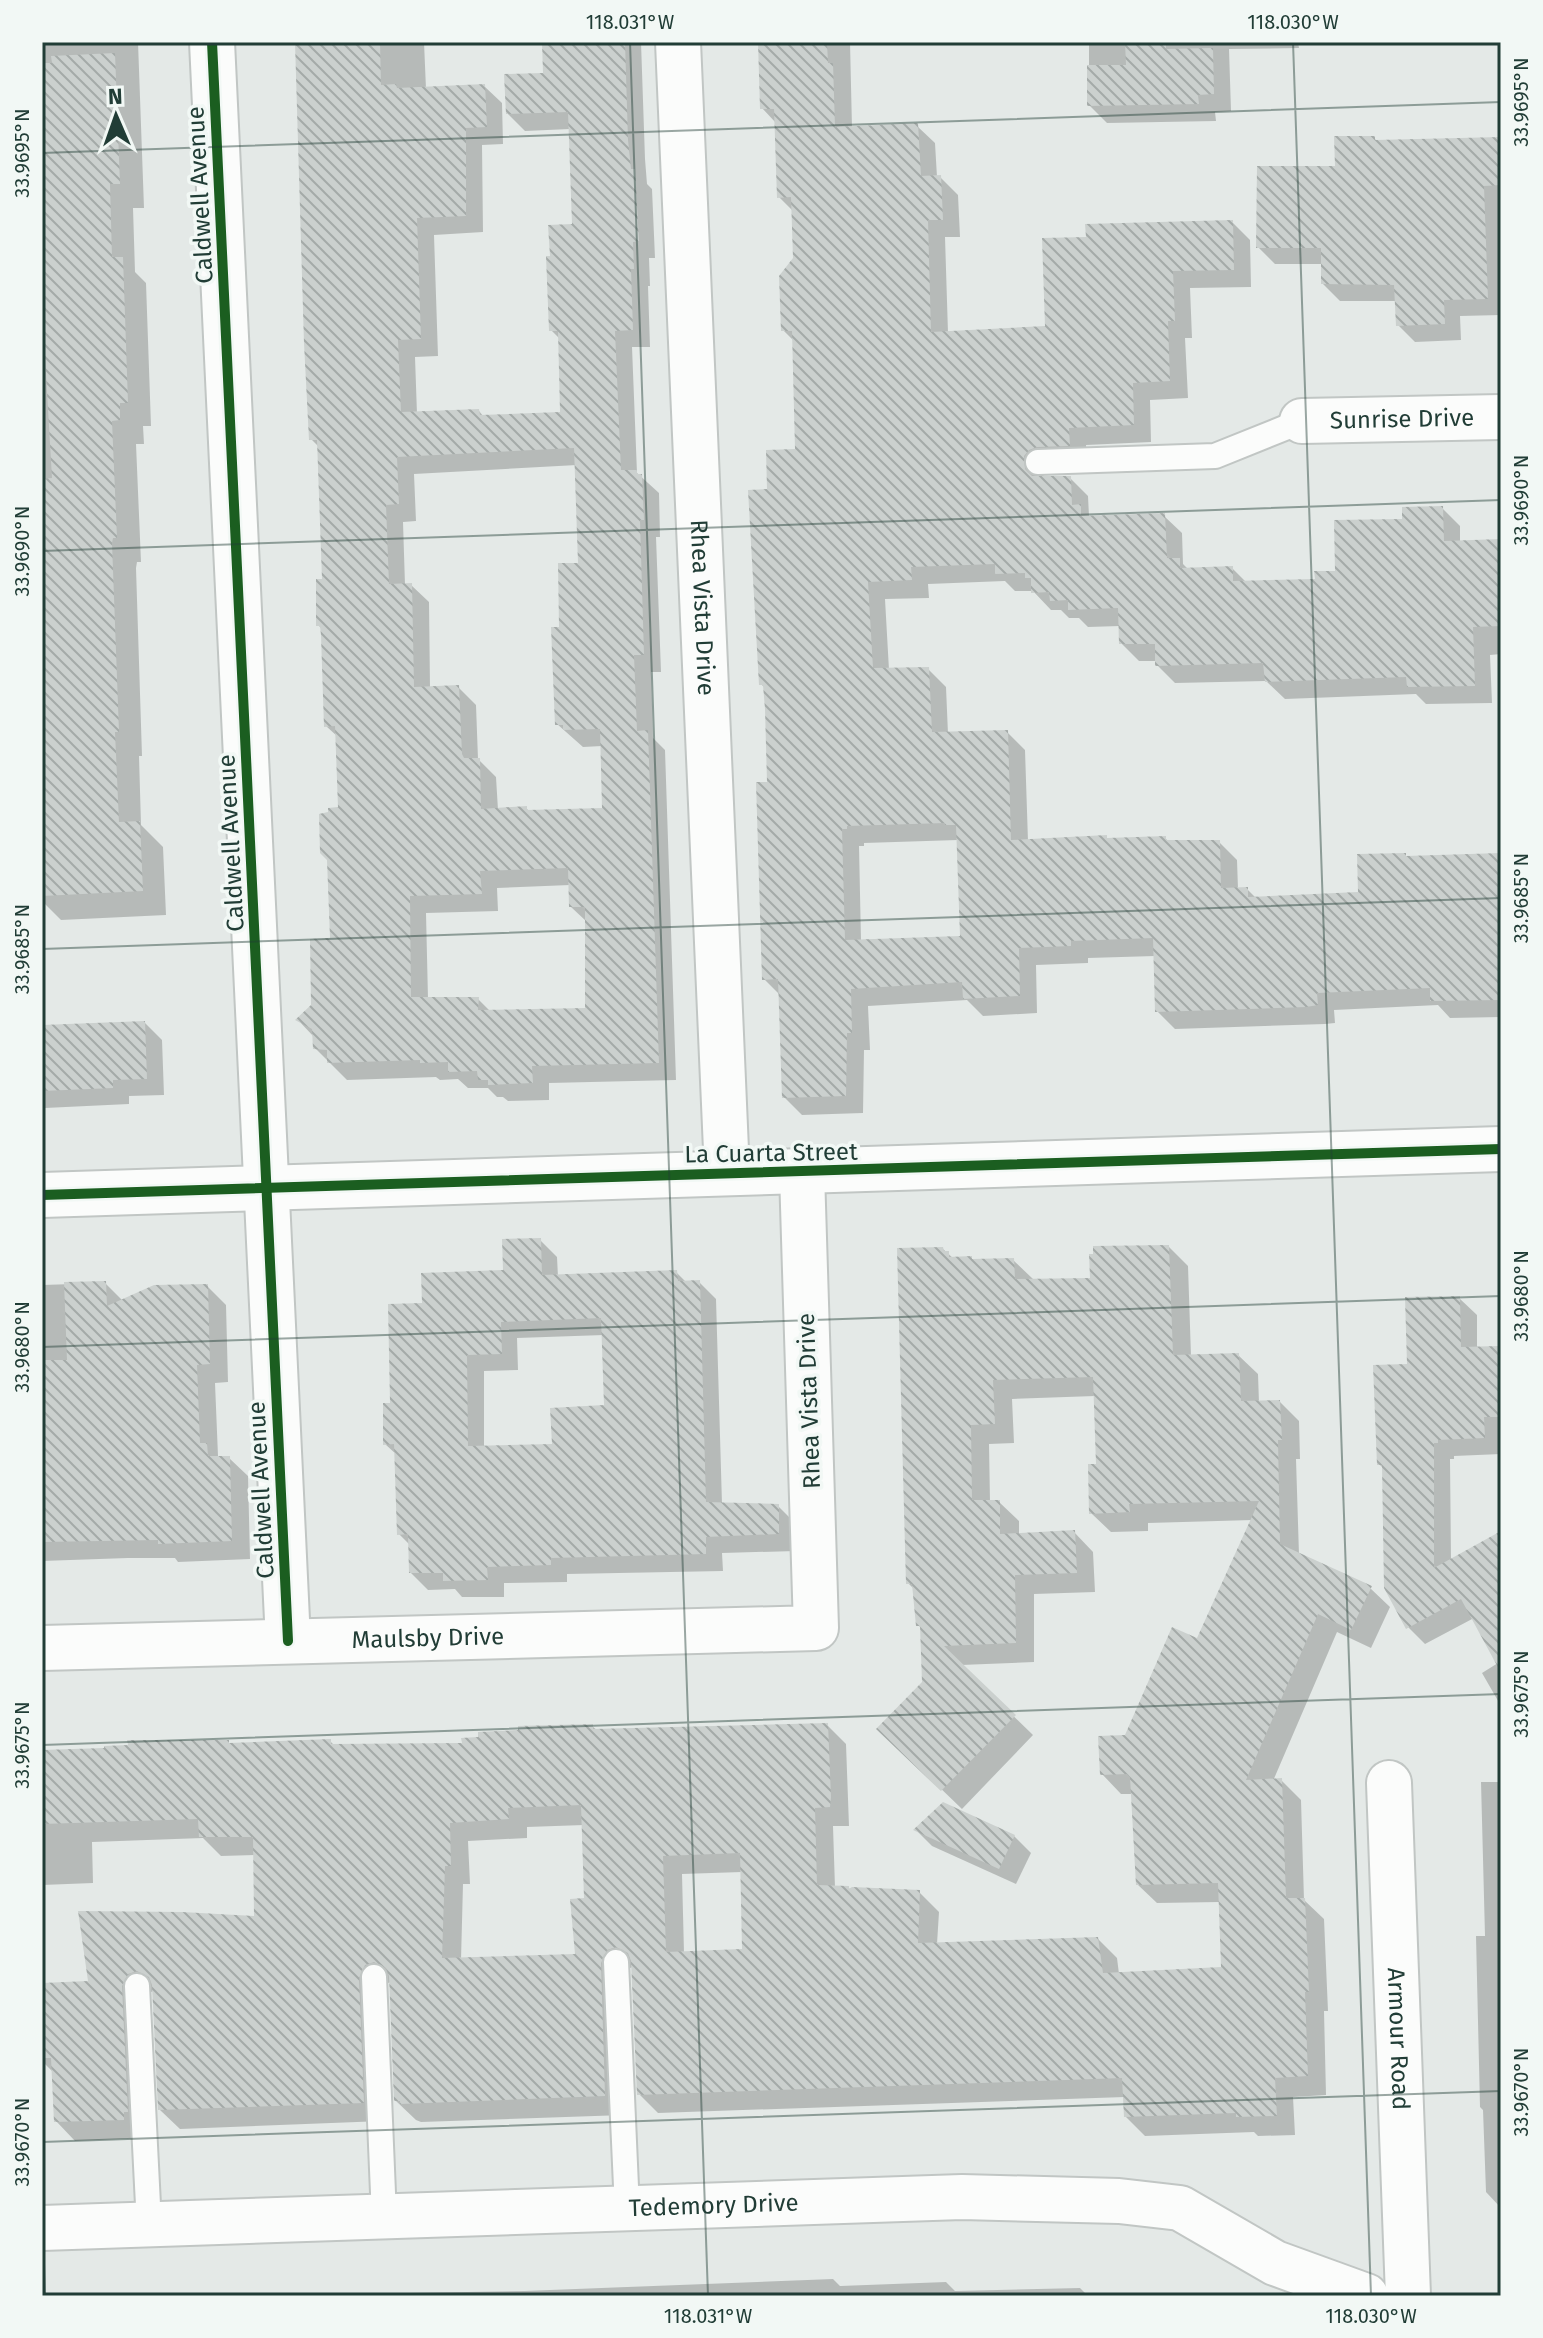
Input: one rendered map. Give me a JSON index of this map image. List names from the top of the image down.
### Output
{
  "streets": {
    "street": [
      "Caldwell Avenue",
      "Sunrise Drive",
      "Rhea Vista Drive",
      "La Cuarta Street",
      "Maulsby Drive",
      "Armour Road",
      "Tedemory Drive"
    ]
  },
  "crossings": [
    ["Caldwell Avenue", "La Cuarta Street"],
    ["Caldwell Avenue", "Maulsby Drive"],
    ["Rhea Vista Drive", "La Cuarta Street"],
    ["Rhea Vista Drive", "Maulsby Drive"]
  ],
  "north": "top",
  "coordinates": [
    "118.031°W",
    "118.030°W",
    "33.9695°N",
    "33.9690°N",
    "33.9685°N",
    "33.9680°N",
    "33.9675°N",
    "33.9670°N"
  ]
}
